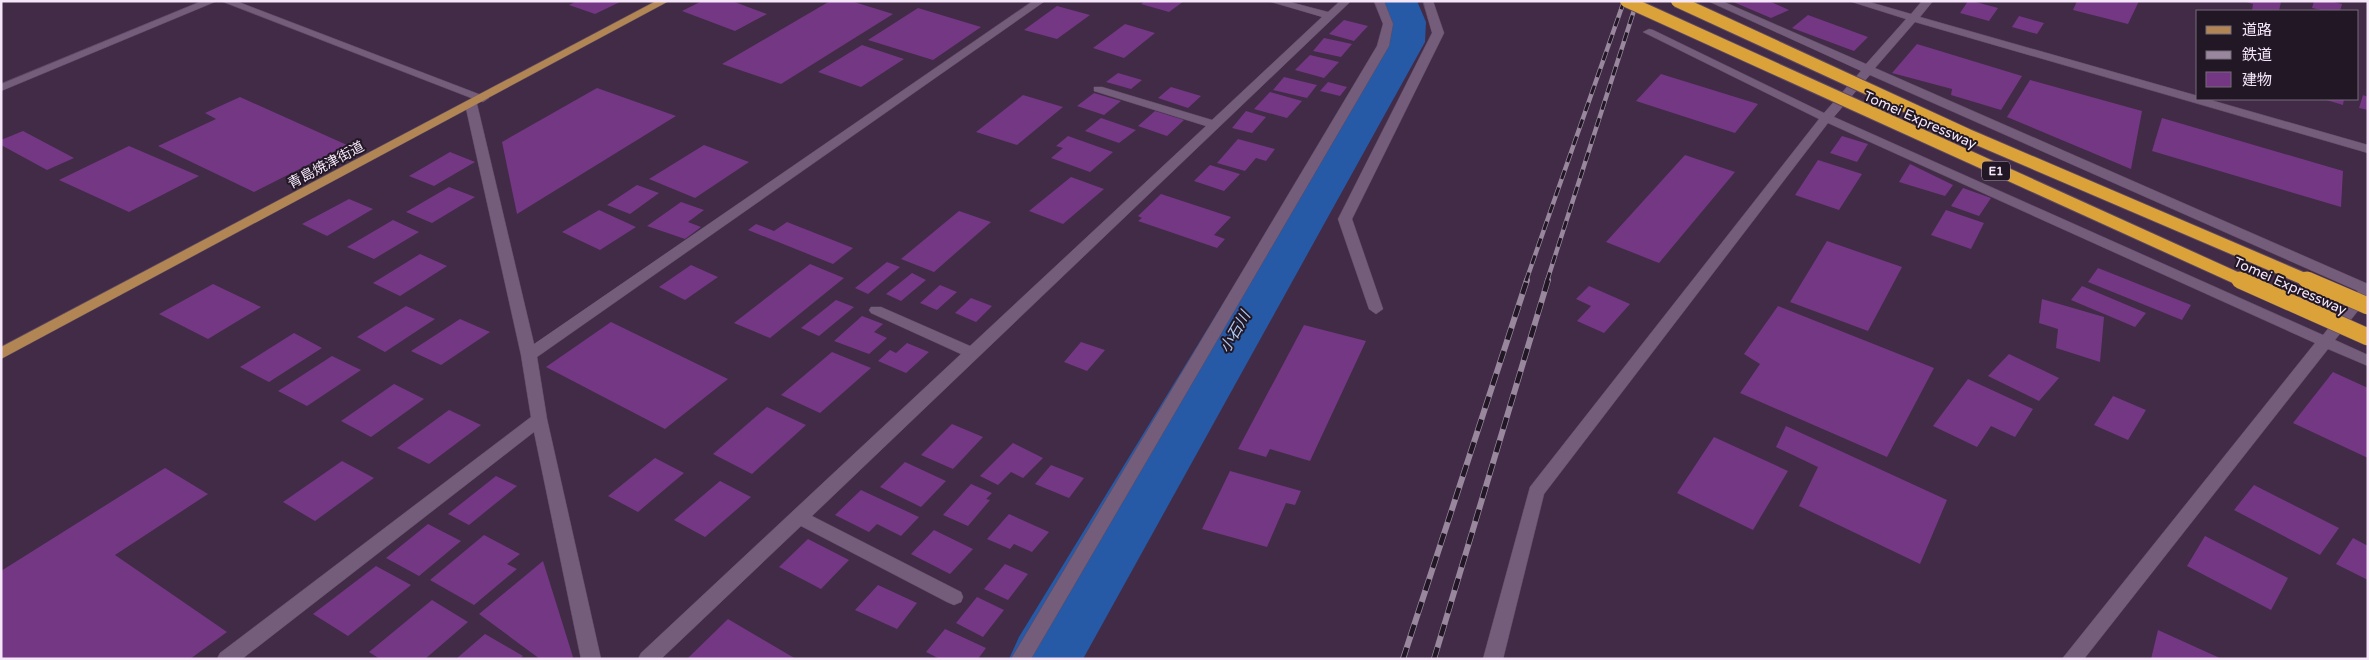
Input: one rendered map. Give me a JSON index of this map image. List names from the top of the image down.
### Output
{
  "streets": {
    "highway": ["Tomei Expressway", "E1"],
    "main road": ["青島焼津街道"]
  },
  "water": ["小石川"],
  "legend": ["道路", "鉄道", "建物"]
}
